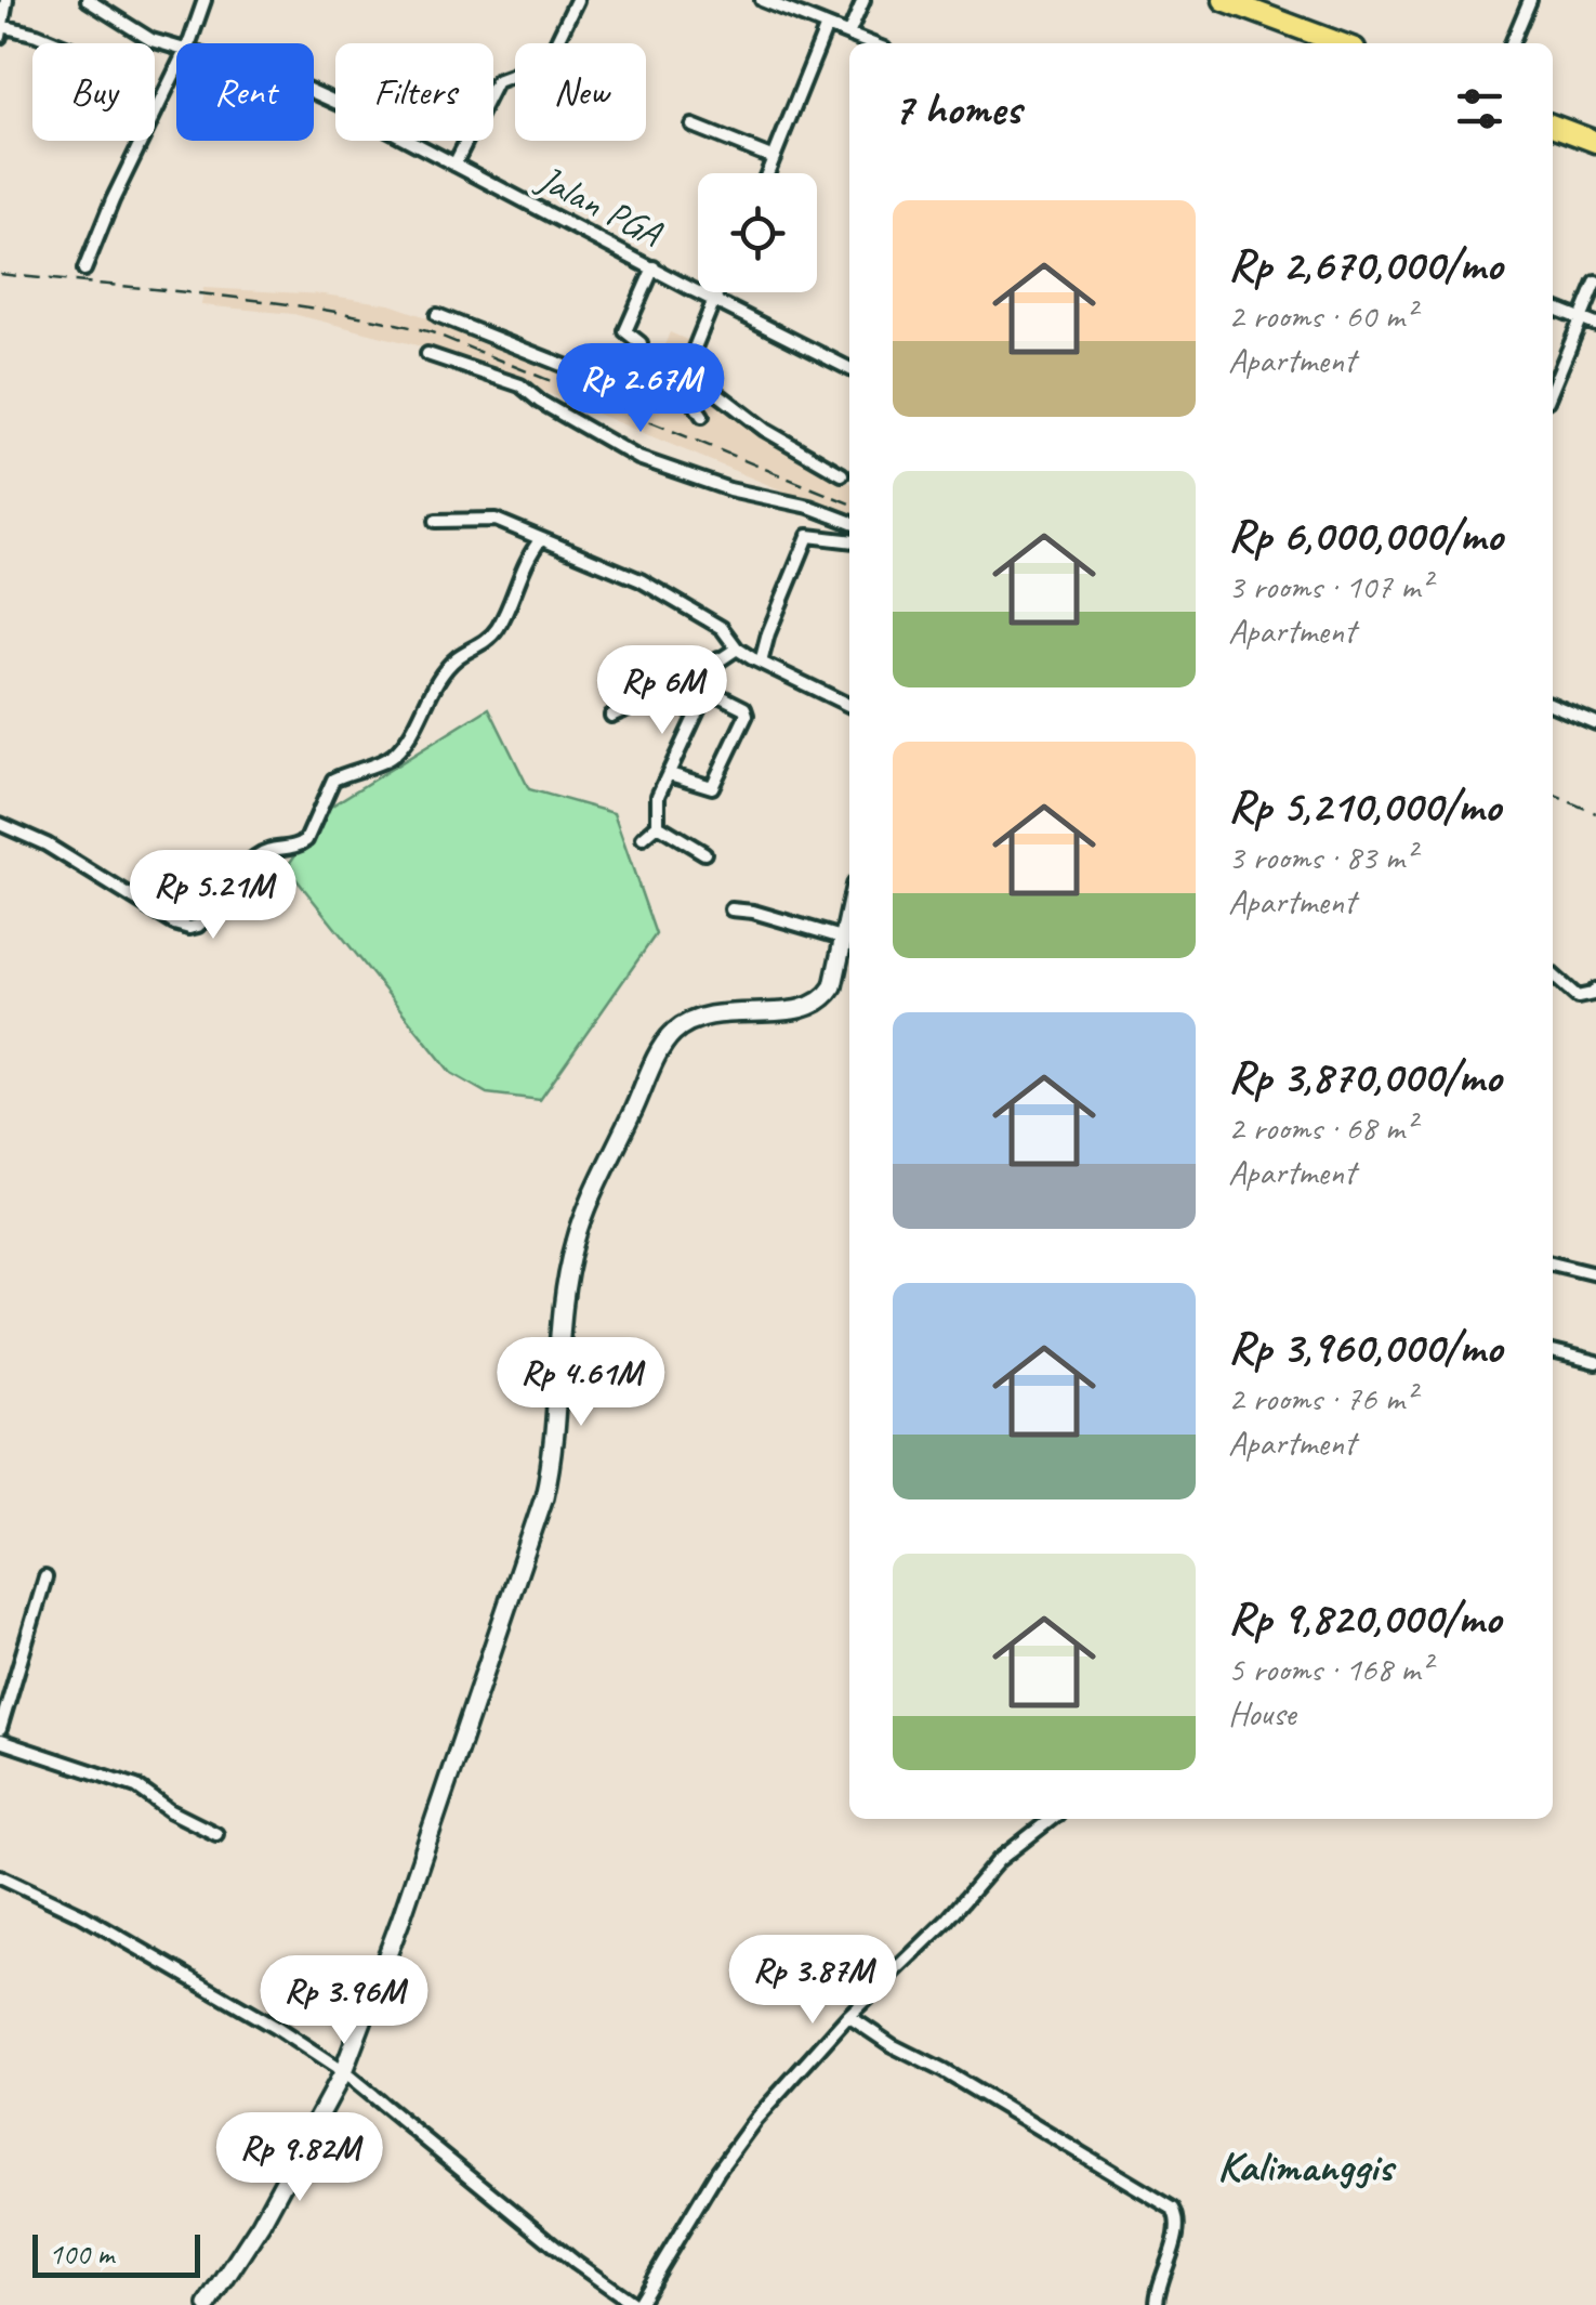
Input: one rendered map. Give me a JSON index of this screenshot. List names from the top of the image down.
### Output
{
  "streets": {
    "street": ["Jalan PGA"]
  },
  "districts": ["Kalimanggis"],
  "scale_bar": "100 m",
  "page": {
    "chip": [
      "Buy",
      "Rent",
      "Filters",
      "New"
    ],
    "heading": "7 homes",
    "list": [
      {
        "name": "Rp 2,670,000/mo",
        "note": "2 rooms · 60 m² · Apartment"
      },
      {
        "name": "Rp 6,000,000/mo",
        "note": "3 rooms · 107 m² · Apartment"
      },
      {
        "name": "Rp 5,210,000/mo",
        "note": "3 rooms · 83 m² · Apartment"
      },
      {
        "name": "Rp 3,870,000/mo",
        "note": "2 rooms · 68 m² · Apartment"
      },
      {
        "name": "Rp 3,960,000/mo",
        "note": "2 rooms · 76 m² · Apartment"
      },
      {
        "name": "Rp 9,820,000/mo",
        "note": "5 rooms · 168 m² · House"
      }
    ],
    "price": [
      "Rp 2.67M",
      "Rp 6M",
      "Rp 5.21M",
      "Rp 4.61M",
      "Rp 3.87M",
      "Rp 3.96M",
      "Rp 9.82M"
    ],
    "scale": "100 m"
  }
}
